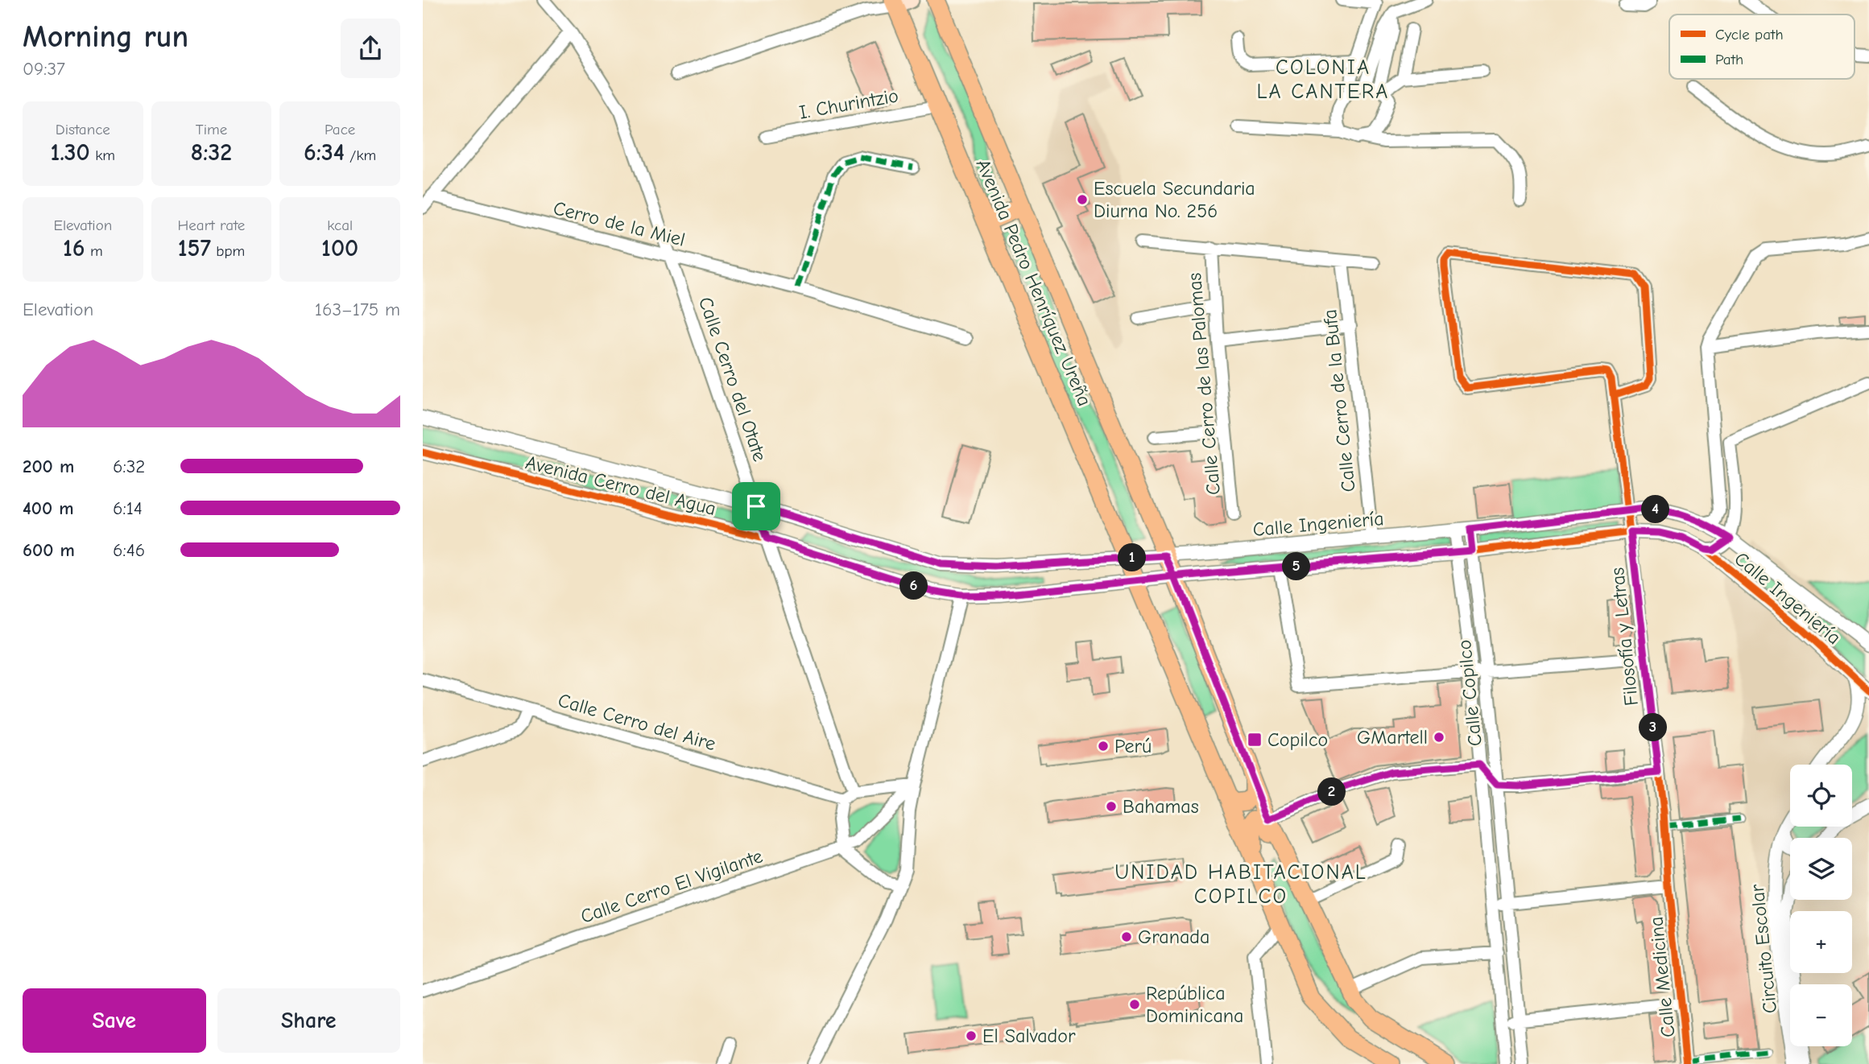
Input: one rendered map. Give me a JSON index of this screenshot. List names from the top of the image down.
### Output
{
  "streets": {
    "main road": ["Avenida Pedro Henríquez Ureña"],
    "street": [
      "I. Churintzio",
      "Cerro de la Miel",
      "Calle Cerro del Otate",
      "Calle Cerro de las Palomas",
      "Calle Cerro de la Bufa",
      "Avenida Cerro del Agua",
      "Calle Ingeniería",
      "Filosofía y Letras",
      "Calle Copilco",
      "Calle Cerro del Aire",
      "Calle Cerro El Vigilante",
      "Circuito Escolar",
      "Calle Medicina"
    ]
  },
  "crossings": [
    ["I. Churintzio", "Avenida Pedro Henríquez Ureña"],
    ["Cerro de la Miel", "Calle Cerro del Otate"],
    ["Avenida Pedro Henríquez Ureña", "Avenida Cerro del Agua"],
    ["Avenida Pedro Henríquez Ureña", "Calle Ingeniería"],
    ["Calle Cerro del Otate", "Avenida Cerro del Agua"],
    ["Calle Cerro de la Bufa", "Calle Ingeniería"],
    ["Avenida Cerro del Agua", "Calle Ingeniería"],
    ["Calle Ingeniería", "Filosofía y Letras"],
    ["Calle Ingeniería", "Calle Copilco"],
    ["Filosofía y Letras", "Calle Medicina"],
    ["Calle Copilco", "Calle Medicina"]
  ],
  "districts": ["COLONIA LA CANTERA", "UNIDAD HABITACIONAL COPILCO"],
  "places": {
    "other": [
      "Escuela Secundaria Diurna No. 256",
      "GMartell",
      "Perú",
      "Bahamas",
      "Granada",
      "República Dominicana",
      "El Salvador"
    ],
    "transit": ["Copilco"]
  },
  "legend": ["Cycle path", "Path"],
  "page": {
    "heading": ["Morning run", "09:37"],
    "stats": [
      ["Distance", "1.30 km"],
      ["Time", "8:32"],
      ["Pace", "6:34 /km"],
      ["Elevation", "16 m"],
      ["Heart rate", "157 bpm"],
      ["kcal", "100"]
    ],
    "chart": ["Elevation", "163–175 m"],
    "list": [
      {
        "name": "200 m",
        "note": "6:32"
      },
      {
        "name": "400 m",
        "note": "6:14"
      },
      {
        "name": "600 m",
        "note": "6:46"
      }
    ],
    "pins": [
      "4",
      "1",
      "5",
      "6",
      "3",
      "2"
    ],
    "map_buttons": ["+", "−"],
    "buttons": ["Save", "Share"]
  }
}
